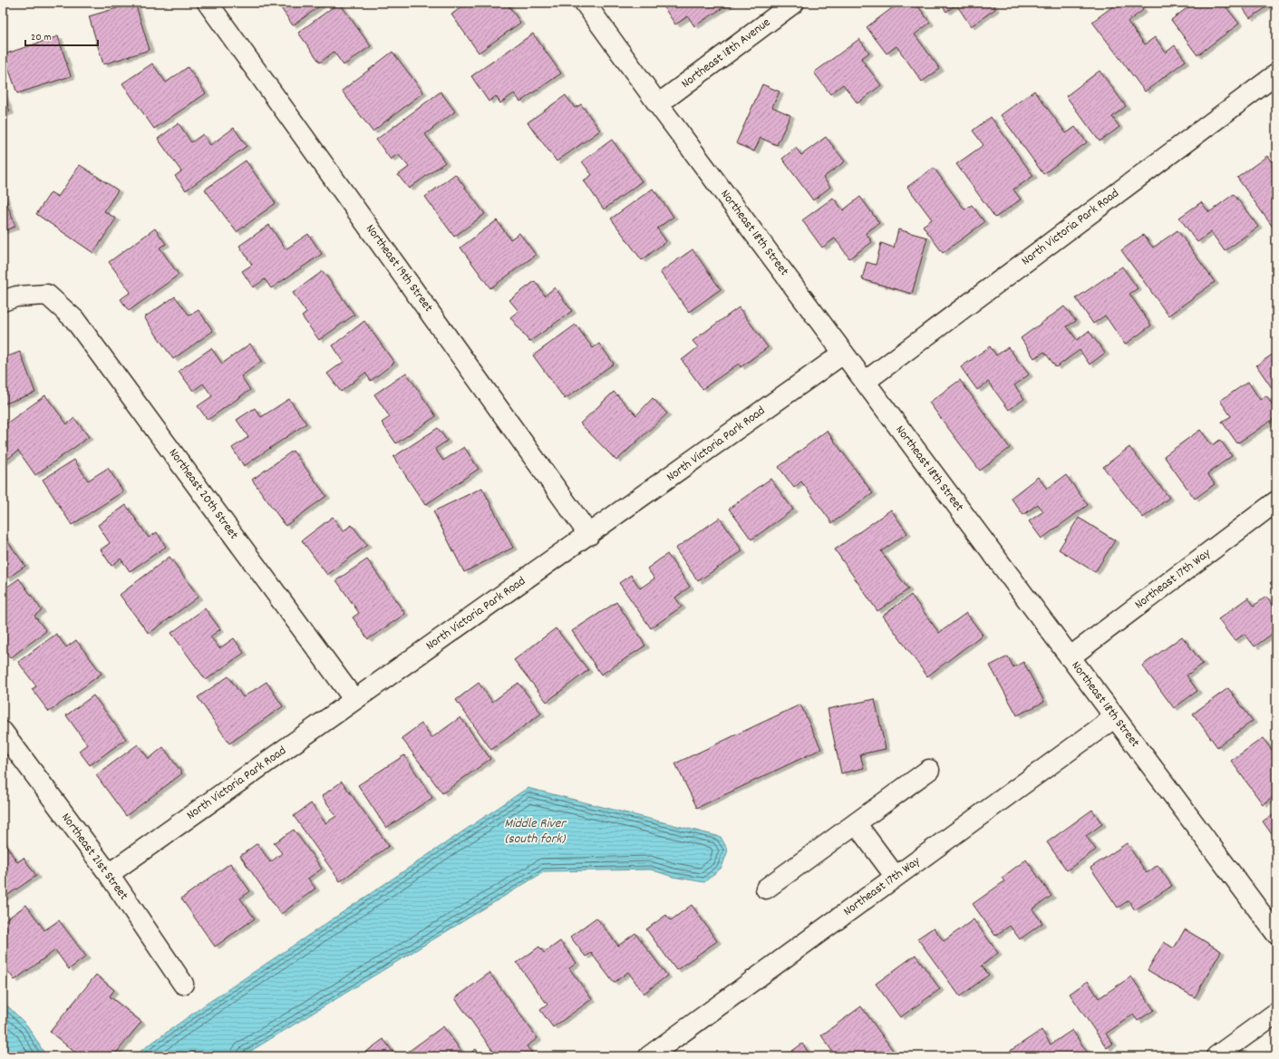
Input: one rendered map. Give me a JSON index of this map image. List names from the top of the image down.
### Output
{
  "streets": {
    "street": [
      "Northeast 18th Avenue",
      "North Victoria Park Road",
      "Northeast 18th Street",
      "Northeast 19th Street",
      "Northeast 20th Street",
      "Northeast 17th Way",
      "Northeast 21st Street"
    ]
  },
  "crossings": [
    ["Northeast 18th Avenue", "Northeast 18th Street"],
    ["North Victoria Park Road", "Northeast 18th Street"],
    ["North Victoria Park Road", "Northeast 19th Street"],
    ["North Victoria Park Road", "Northeast 20th Street"],
    ["North Victoria Park Road", "Northeast 21st Street"],
    ["Northeast 18th Street", "Northeast 17th Way"]
  ],
  "water": ["Middle River (south fork)"],
  "scale_bar": "20 m"
}
